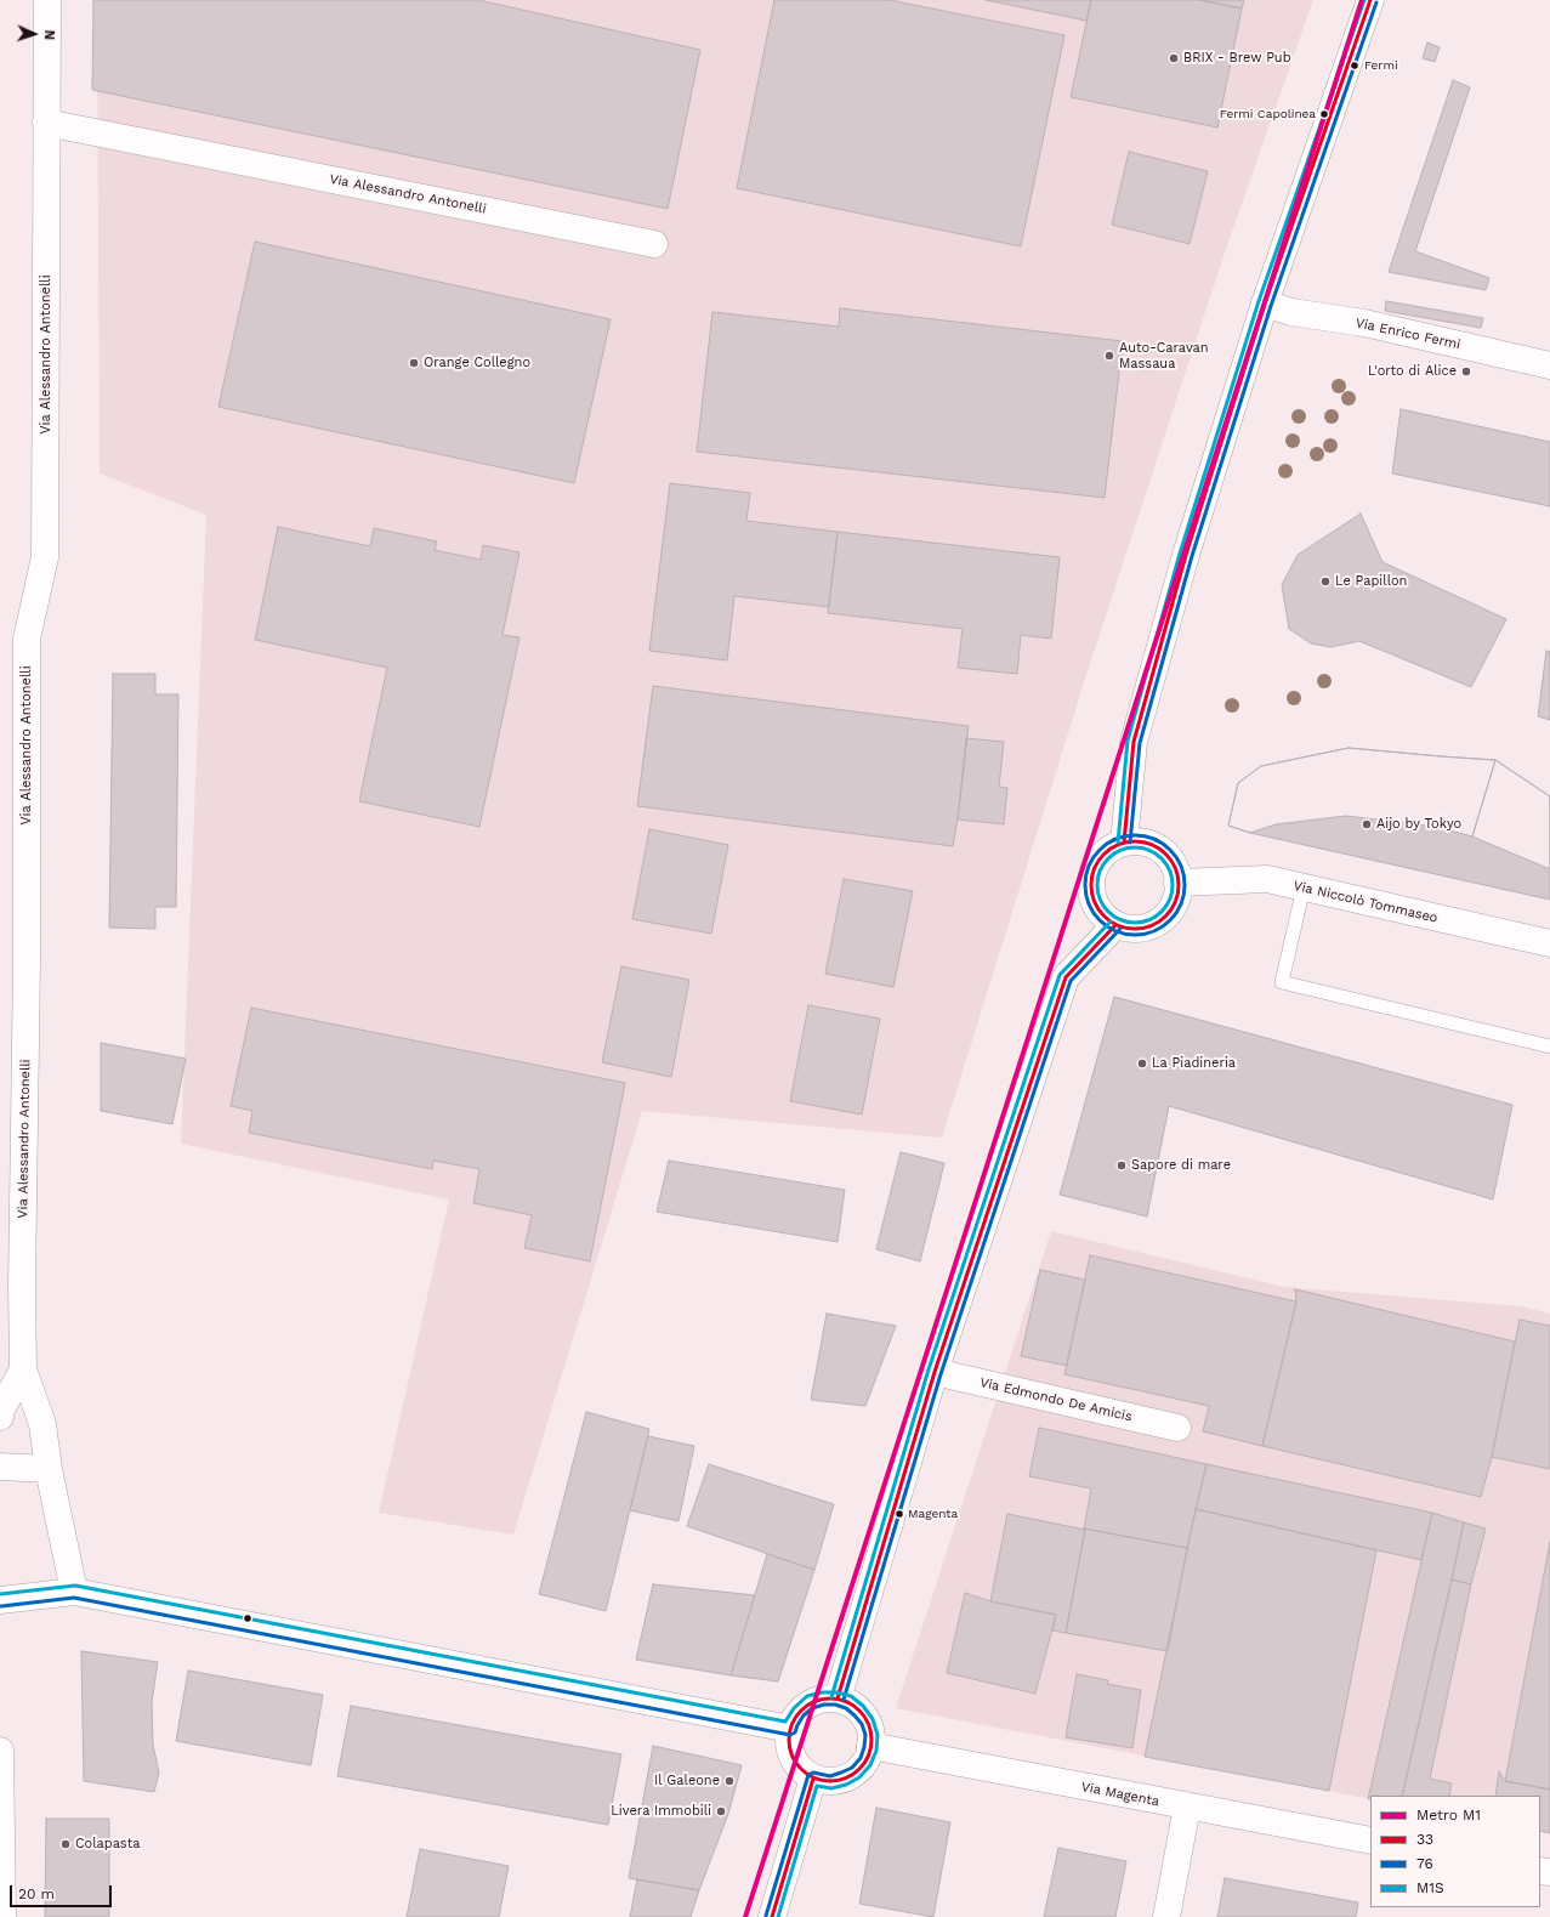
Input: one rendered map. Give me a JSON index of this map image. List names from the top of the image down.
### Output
{
  "streets": {
    "street": [
      "Via Alessandro Antonelli",
      "Via Enrico Fermi",
      "Via Niccolò Tommaseo",
      "Via Edmondo De Amicis",
      "Via Magenta"
    ]
  },
  "places": [
    "BRIX - Brew Pub",
    "Fermi",
    "Fermi Capolinea",
    "Auto-Caravan Massaua",
    "Orange Collegno",
    "L'orto di Alice",
    "Le Papillon",
    "Aijo by Tokyo",
    "La Piadineria",
    "Sapore di mare",
    "Magenta",
    "Il Galeone",
    "Livera Immobili",
    "Colapasta"
  ],
  "lines": [
    "metro line M1",
    "transit line 33",
    "transit line M1S",
    "transit line 76"
  ],
  "legend": [
    "Metro M1",
    "33",
    "76",
    "M1S"
  ],
  "scale_bar": "20 m",
  "north": "right"
}
